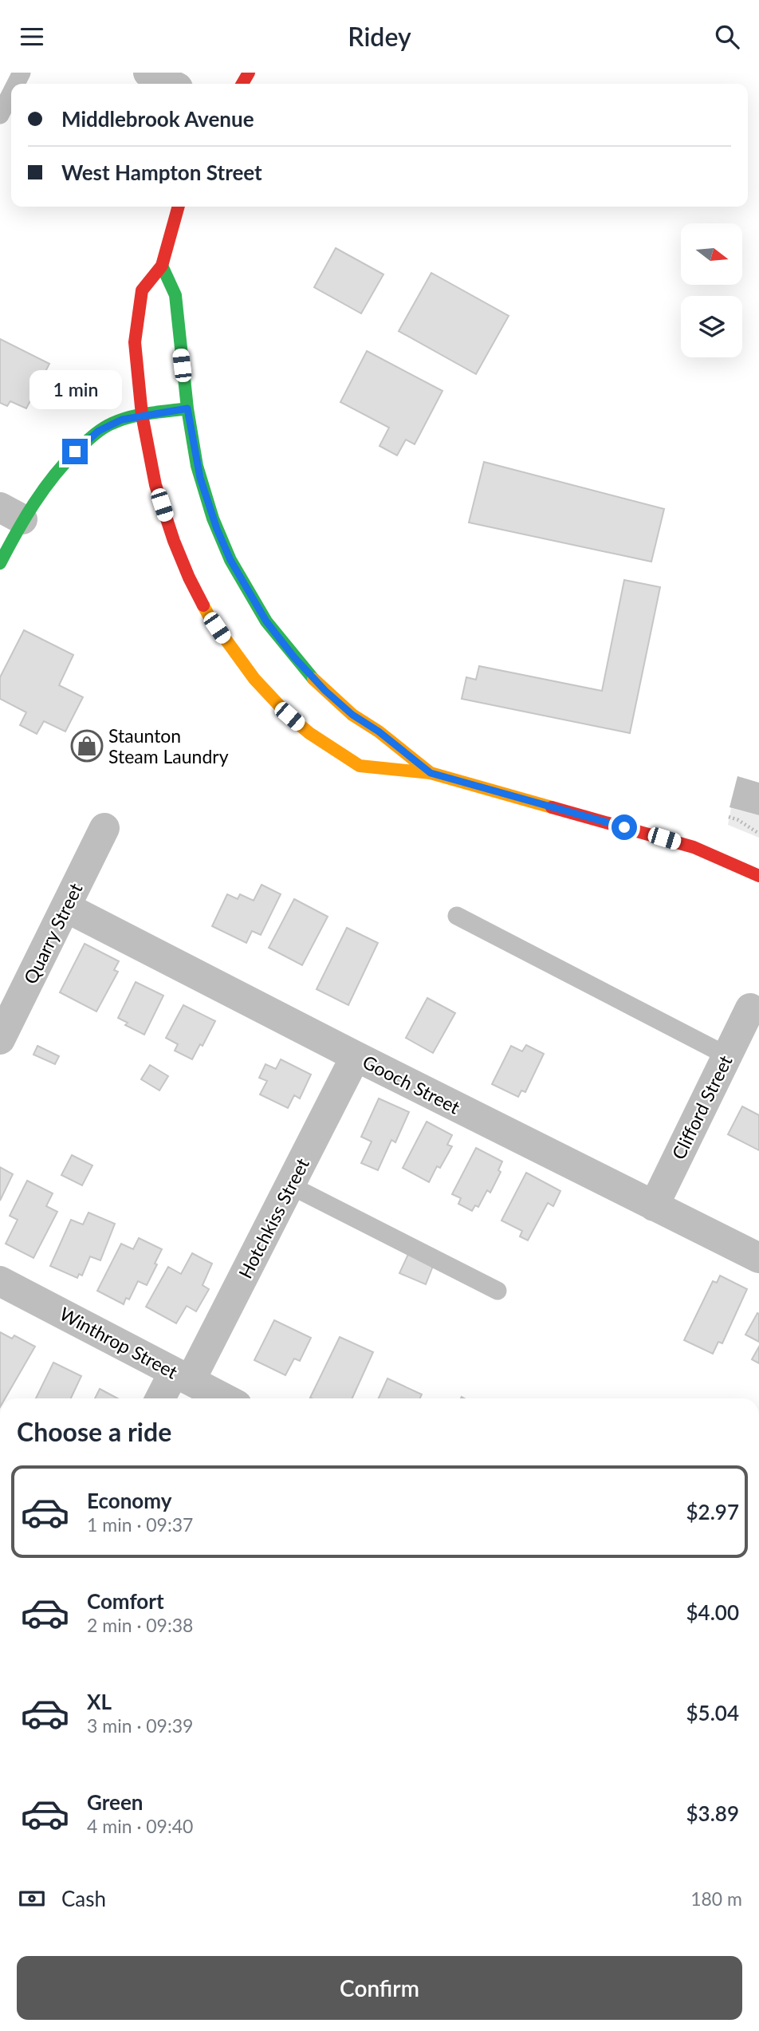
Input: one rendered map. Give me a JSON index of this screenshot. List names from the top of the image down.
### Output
{
  "streets": {
    "street": [
      "Quarry Street",
      "Gooch Street",
      "Clifford Street",
      "Hotchkiss Street",
      "Winthrop Street"
    ]
  },
  "crossings": [
    ["Quarry Street", "Gooch Street"],
    ["Gooch Street", "Clifford Street"],
    ["Gooch Street", "Hotchkiss Street"],
    ["Hotchkiss Street", "Winthrop Street"]
  ],
  "places": {
    "shop": ["Staunton Steam Laundry"]
  },
  "north": "right",
  "page": {
    "header": "Ridey",
    "banner": ["Middlebrook Avenue", "West Hampton Street"],
    "bubble": "1 min",
    "heading": "Choose a ride",
    "list": [
      {
        "name": "Economy",
        "note": "1 min · 09:37",
        "value": "$2.97"
      },
      {
        "name": "Comfort",
        "note": "2 min · 09:38",
        "value": "$4.00"
      },
      {
        "name": "XL",
        "note": "3 min · 09:39",
        "value": "$5.04"
      },
      {
        "name": "Green",
        "note": "4 min · 09:40",
        "value": "$3.89"
      }
    ],
    "pay": ["Cash", "180 m"],
    "buttons": "Confirm"
  }
}
